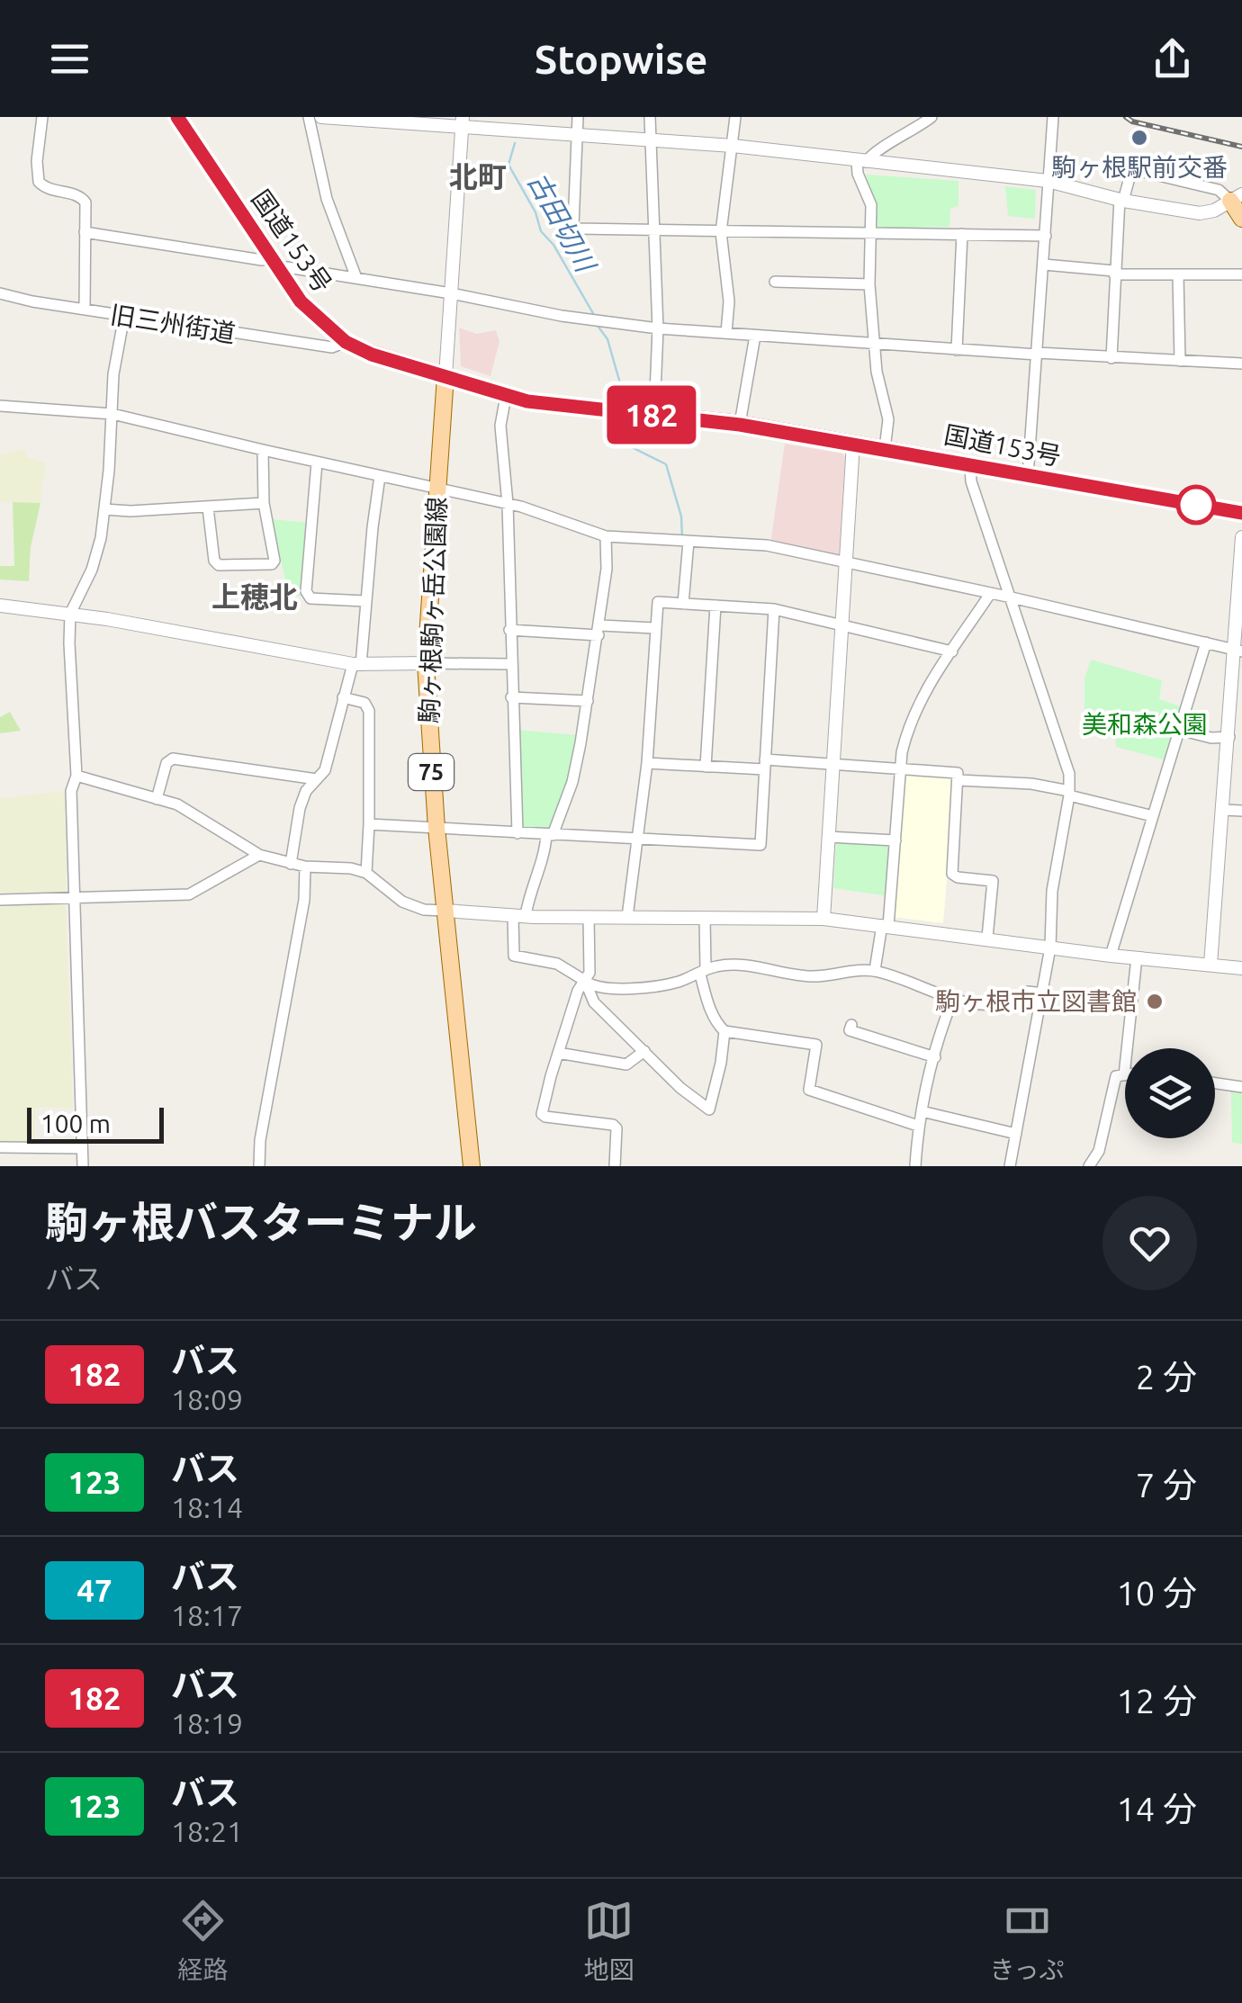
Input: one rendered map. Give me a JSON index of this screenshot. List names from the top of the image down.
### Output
{
  "streets": {
    "highway": ["国道153号"],
    "main road": ["駒ヶ根駒ヶ岳公園線", "75"],
    "street": ["旧三州街道"]
  },
  "crossings": [
    ["国道153号", "旧三州街道"],
    ["国道153号", "駒ヶ根駒ヶ岳公園線"]
  ],
  "districts": ["北町", "上穂北"],
  "water": ["古田切川"],
  "parks": ["美和森公園"],
  "places": ["駒ヶ根駅前交番", "駒ヶ根市立図書館"],
  "lines": ["bus line 182"],
  "scale_bar": "100 m",
  "page": {
    "header": "Stopwise",
    "on_map": "182",
    "scale": "100 m",
    "heading": ["駒ヶ根バスターミナル", "バス"],
    "list": [
      {
        "mark": "182",
        "name": "バス",
        "note": "18:09",
        "value": "2 分"
      },
      {
        "mark": "123",
        "name": "バス",
        "note": "18:14",
        "value": "7 分"
      },
      {
        "mark": "47",
        "name": "バス",
        "note": "18:17",
        "value": "10 分"
      },
      {
        "mark": "182",
        "name": "バス",
        "note": "18:19",
        "value": "12 分"
      },
      {
        "mark": "123",
        "name": "バス",
        "note": "18:21",
        "value": "14 分"
      }
    ],
    "tabs": ["経路", "地図", "きっぷ"]
  }
}
